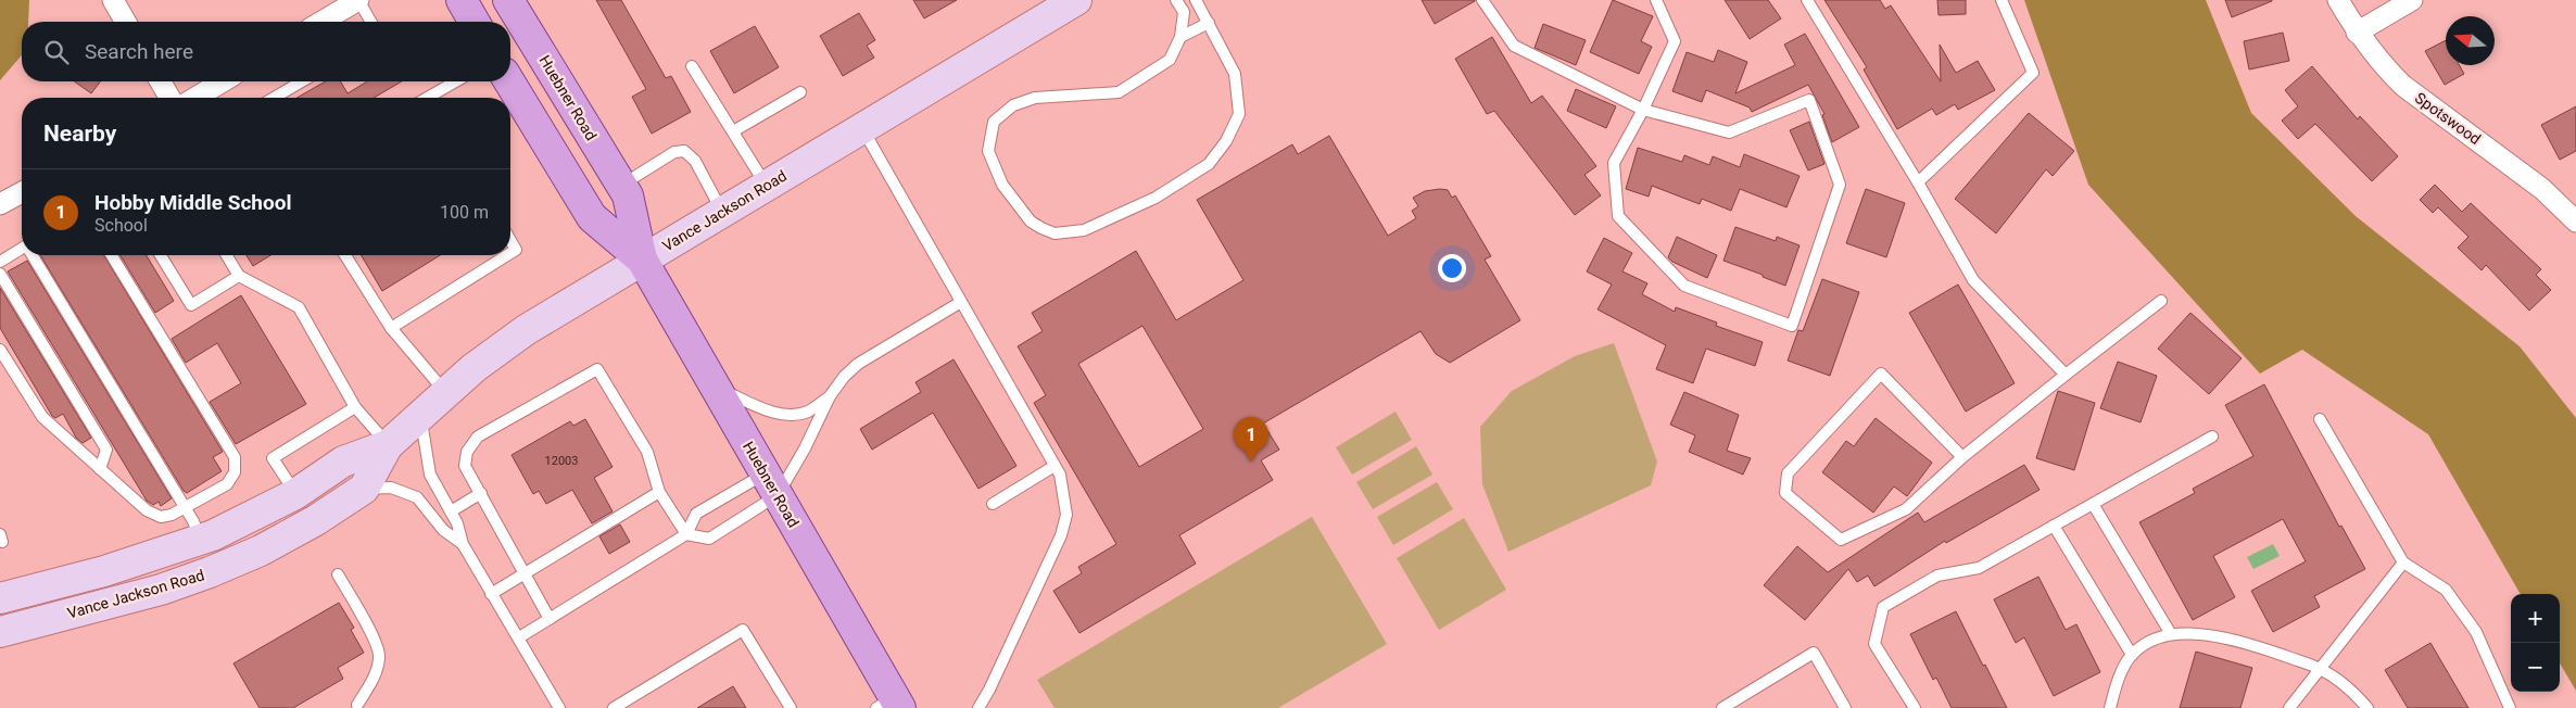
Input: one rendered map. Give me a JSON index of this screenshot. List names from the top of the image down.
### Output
{
  "streets": {
    "main road": ["Huebner Road", "Vance Jackson Road"],
    "street": ["Spotswood"]
  },
  "crossings": [
    ["Huebner Road", "Vance Jackson Road"]
  ],
  "house_numbers": ["12003"],
  "north": "left",
  "page": {
    "search": "Search here",
    "heading": "Nearby",
    "list": [
      {
        "mark": "1",
        "name": "Hobby Middle School",
        "note": "School",
        "value": "100 m"
      }
    ],
    "pins": "1",
    "map_buttons": ["+", "−"]
  }
}
